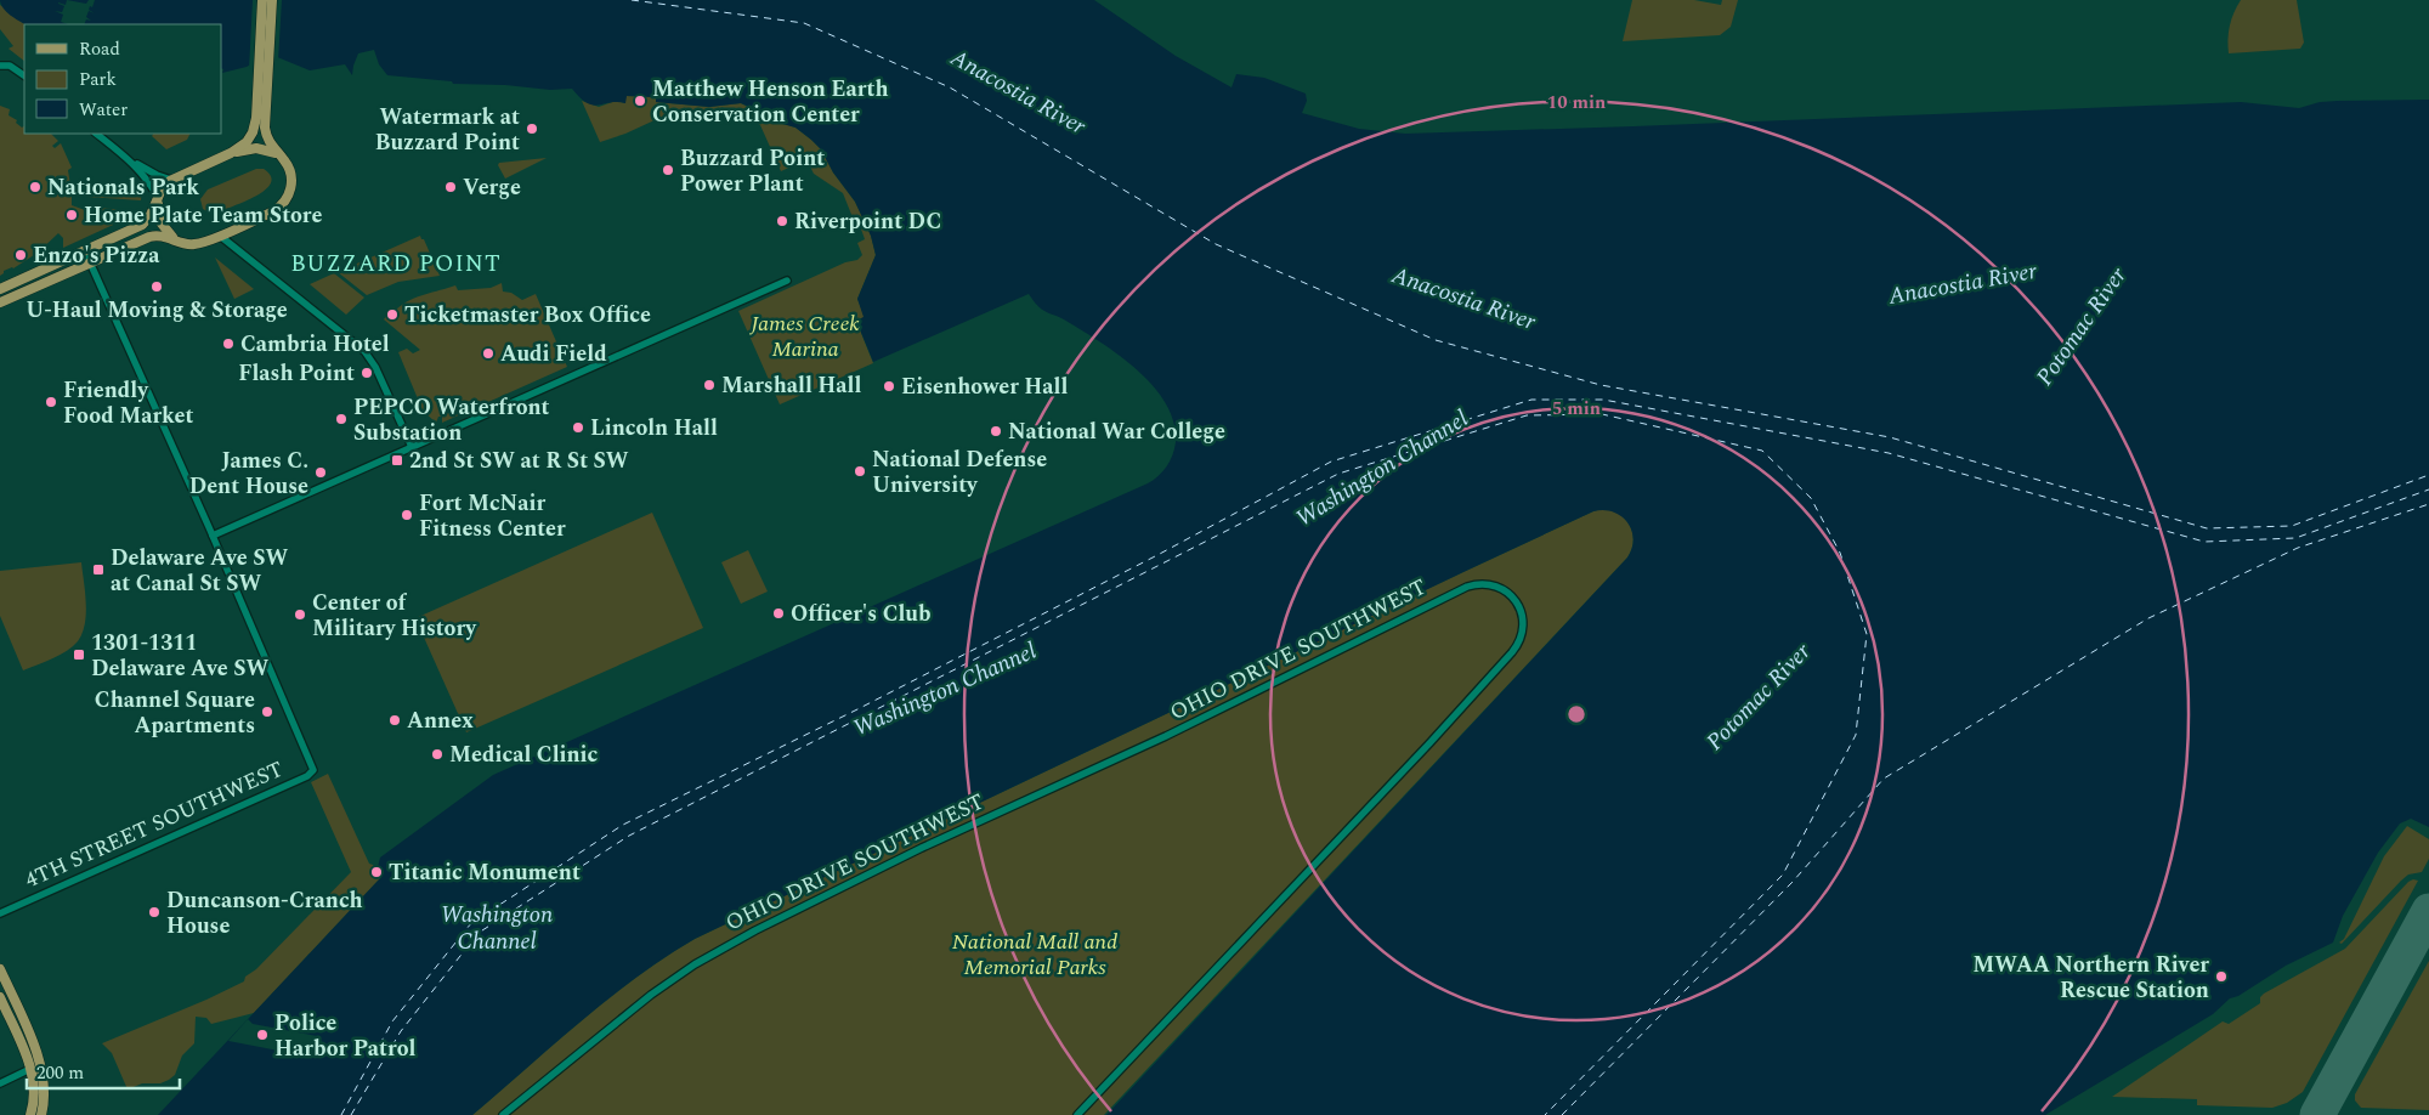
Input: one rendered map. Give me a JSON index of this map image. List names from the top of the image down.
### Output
{
  "streets": {
    "street": ["OHIO DRIVE SOUTHWEST", "4TH STREET SOUTHWEST"]
  },
  "districts": ["BUZZARD POINT"],
  "water": ["Anacostia River", "Potomac River", "Washington Channel"],
  "parks": ["James Creek Marina", "National Mall and Memorial Parks"],
  "places": {
    "other": [
      "Matthew Henson Earth Conservation Center",
      "Watermark at Buzzard Point",
      "Buzzard Point Power Plant",
      "Nationals Park",
      "Verge",
      "Home Plate Team Store",
      "Riverpoint DC",
      "Enzo's Pizza",
      "U-Haul Moving & Storage",
      "Ticketmaster Box Office",
      "Cambria Hotel",
      "Audi Field",
      "Flash Point",
      "Marshall Hall",
      "Eisenhower Hall",
      "Friendly Food Market",
      "PEPCO Waterfront Substation",
      "Lincoln Hall",
      "National War College",
      "National Defense University",
      "James C. Dent House",
      "Fort McNair Fitness Center",
      "Officer's Club",
      "Center of Military History",
      "Channel Square Apartments",
      "Annex",
      "Medical Clinic",
      "Titanic Monument",
      "Duncanson-Cranch House",
      "MWAA Northern River Rescue Station",
      "Police Harbor Patrol"
    ],
    "transit": ["2nd St SW at R St SW", "Delaware Ave SW at Canal St SW", "1301-1311 Delaware Ave SW"]
  },
  "legend": ["Road", "Park", "Water"],
  "scale_bar": "200 m",
  "rings": ["10 min", "5 min"]
}
